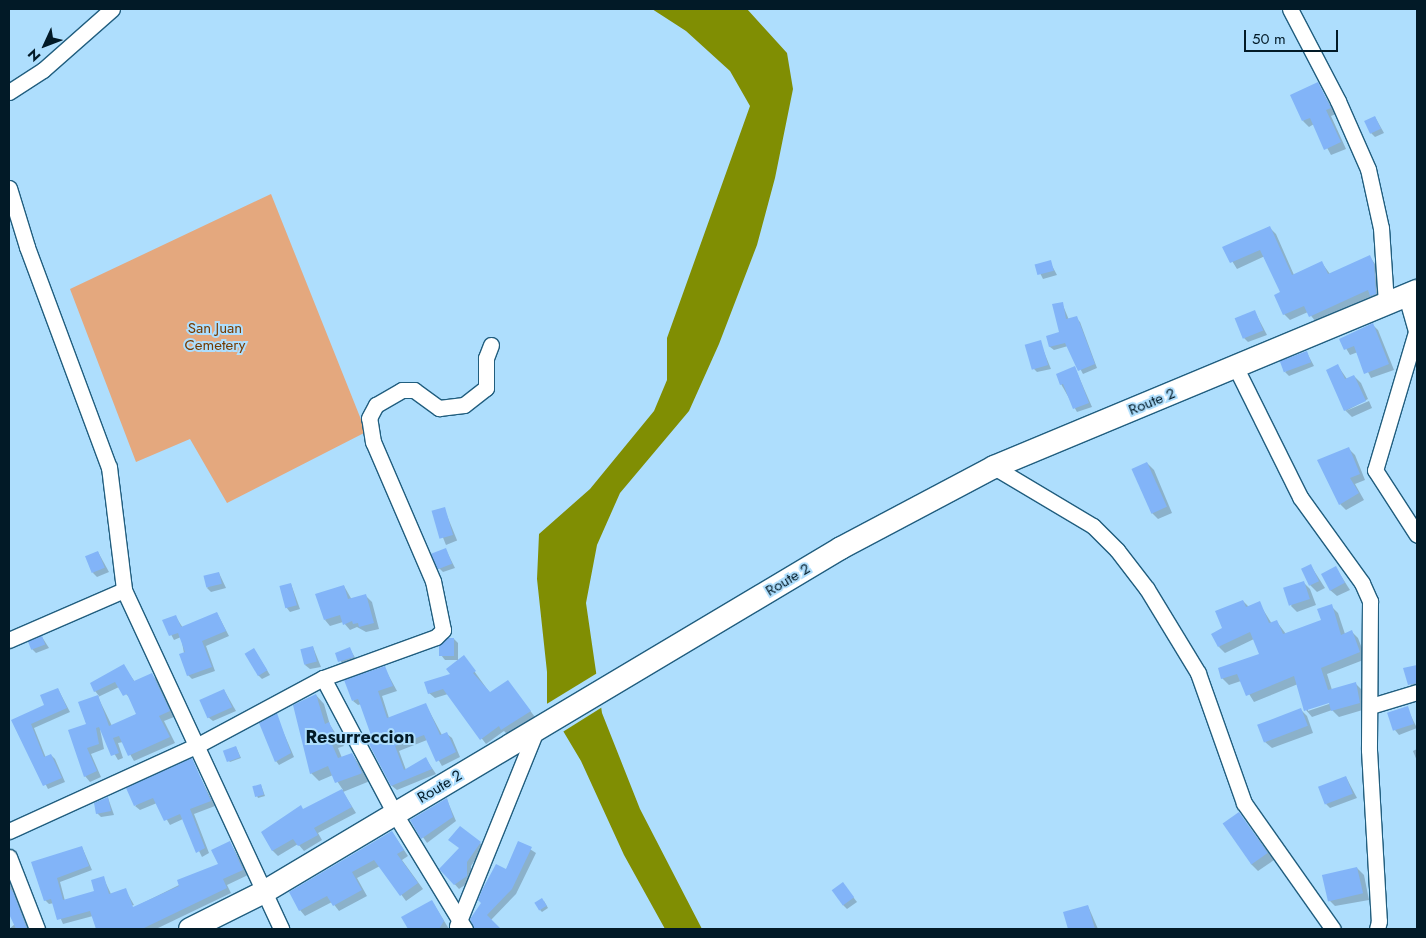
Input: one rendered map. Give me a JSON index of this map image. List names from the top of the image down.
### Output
{
  "streets": {
    "highway": ["Route 2"]
  },
  "districts": ["Resurreccion"],
  "parks": ["San Juan Cemetery"],
  "scale_bar": "50 m",
  "north": "bottom left"
}
